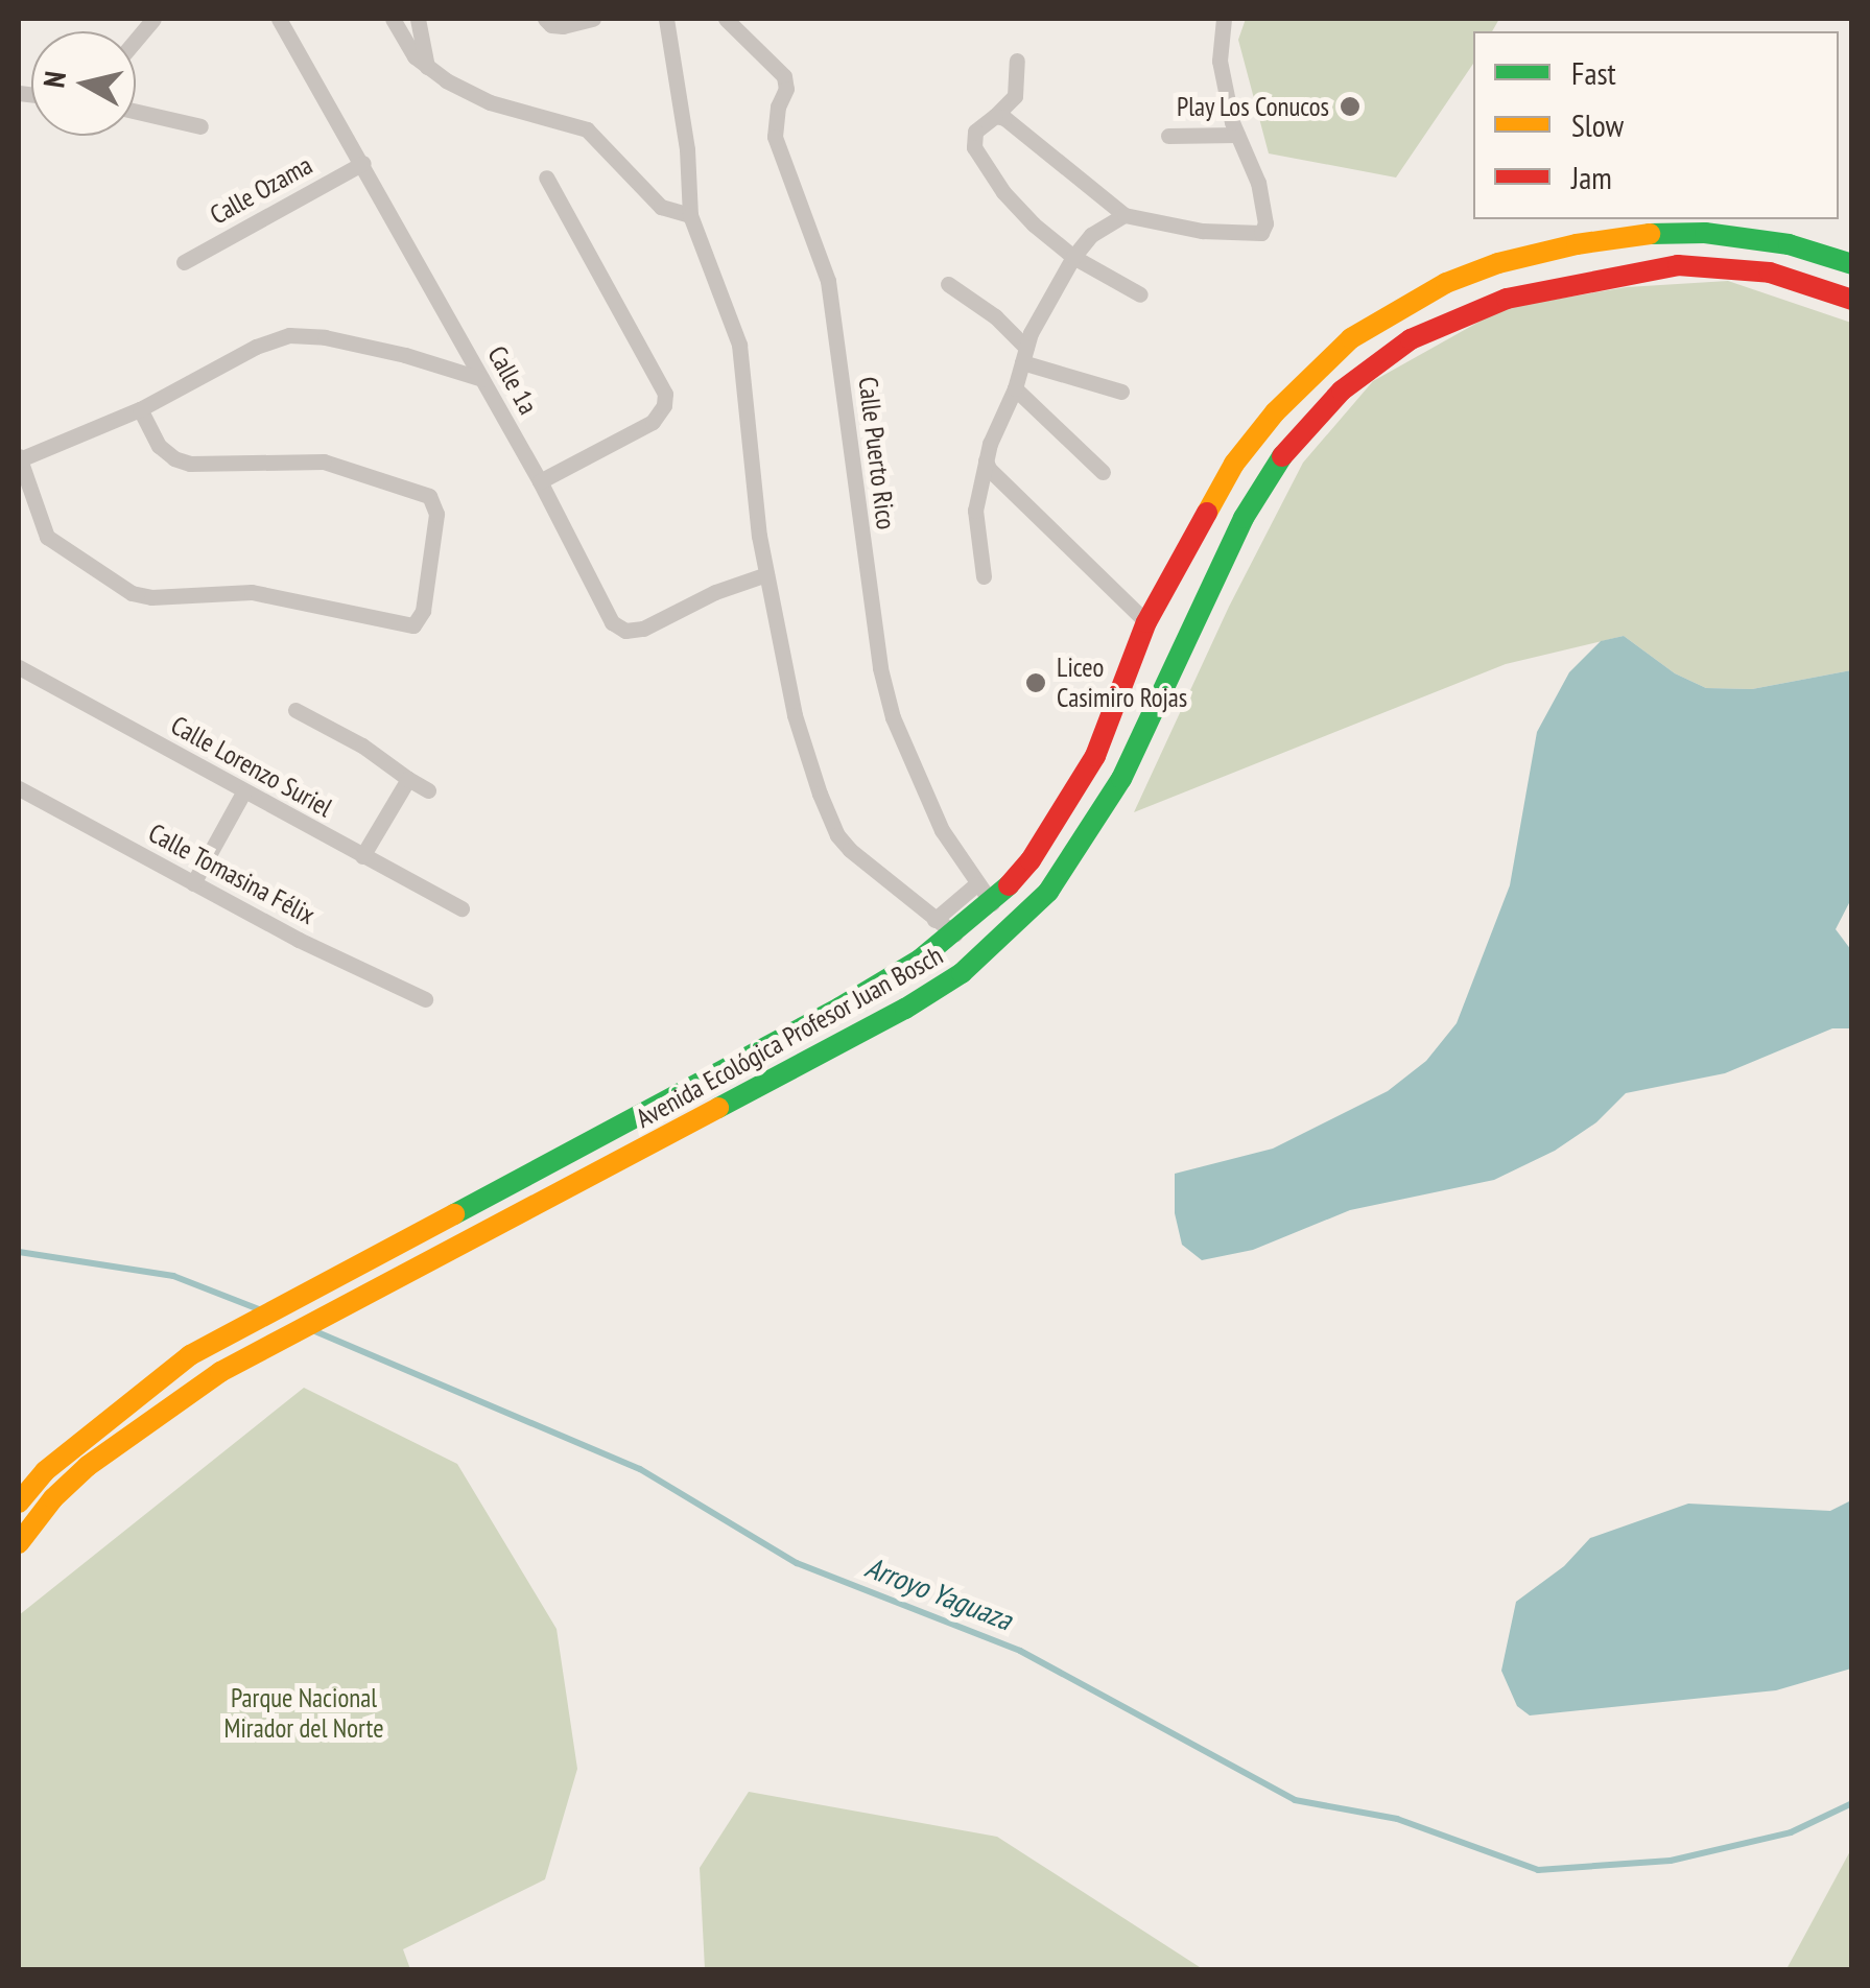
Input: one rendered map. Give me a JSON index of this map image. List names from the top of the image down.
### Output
{
  "streets": {
    "street": [
      "Calle Ozama",
      "Calle 1a",
      "Calle Puerto Rico",
      "Calle Lorenzo Suriel",
      "Calle Tomasina Félix",
      "Avenida Ecológica Profesor Juan Bosch"
    ]
  },
  "crossings": [
    ["Calle Ozama", "Calle 1a"],
    ["Calle Puerto Rico", "Avenida Ecológica Profesor Juan Bosch"]
  ],
  "water": ["Arroyo Yaguaza"],
  "parks": ["Parque Nacional Mirador del Norte"],
  "places": ["Play Los Conucos", "Liceo Casimiro Rojas"],
  "legend": ["Fast", "Slow", "Jam"],
  "north": "left"
}
